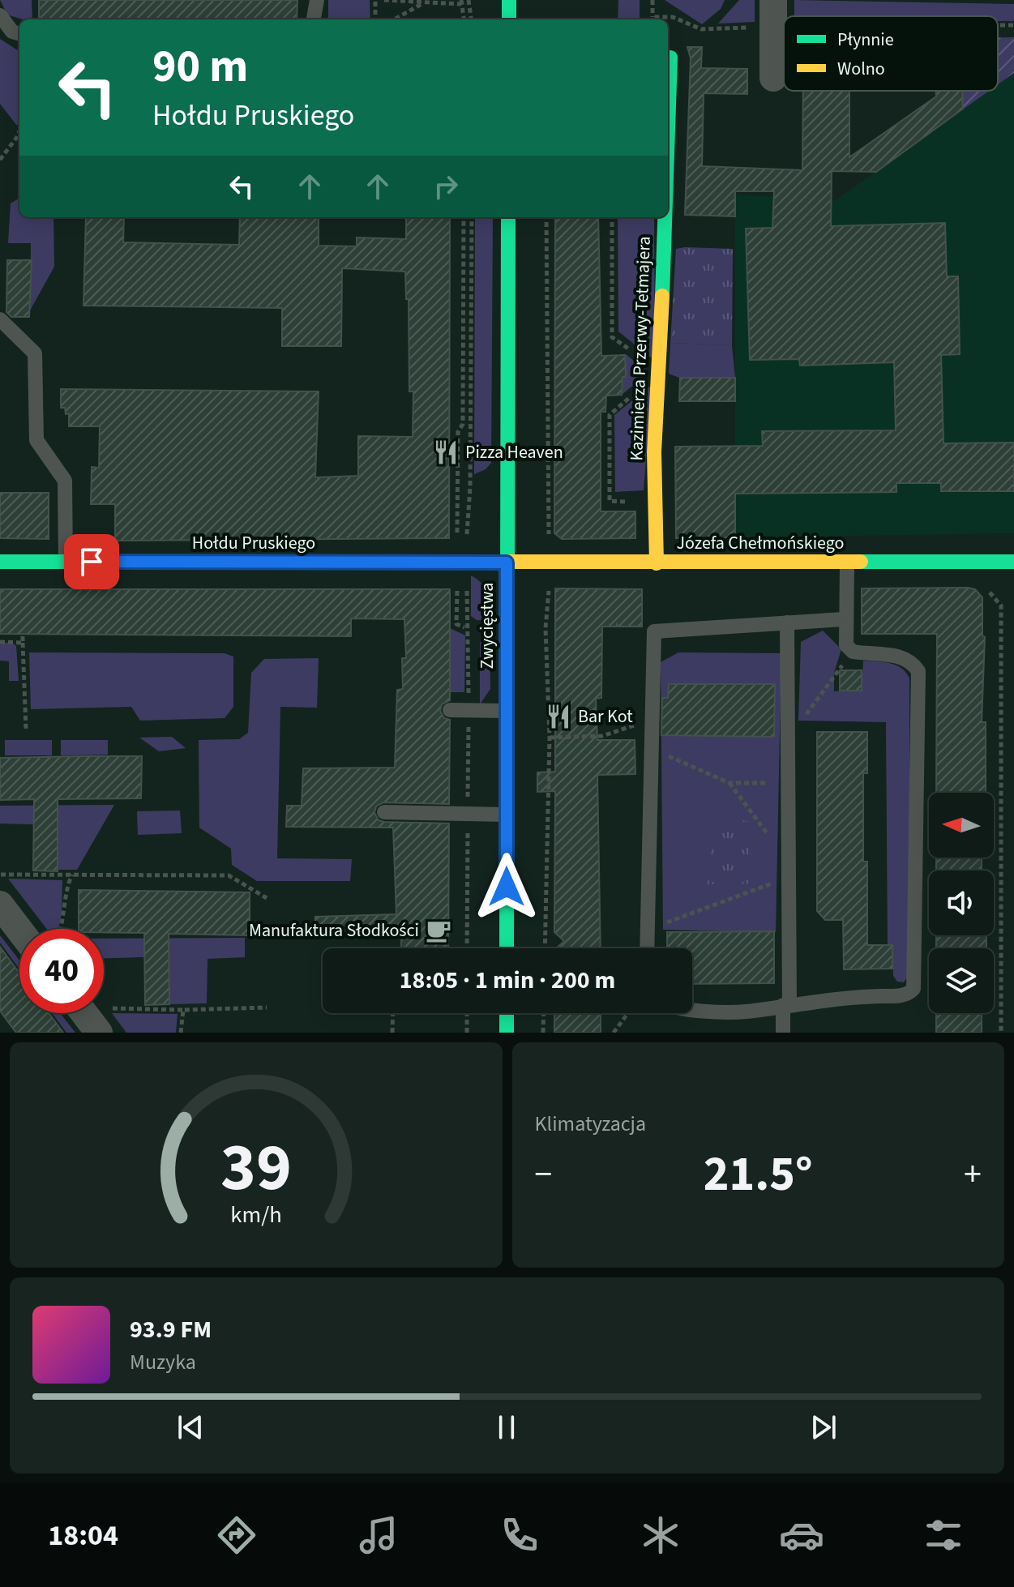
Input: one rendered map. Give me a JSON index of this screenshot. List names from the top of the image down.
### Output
{
  "streets": {
    "street": [
      "Kazimierza Przerwy-Tetmajera",
      "Hołdu Pruskiego",
      "Józefa Chełmońskiego",
      "Zwycięstwa"
    ]
  },
  "crossings": [
    ["Kazimierza Przerwy-Tetmajera", "Józefa Chełmońskiego"],
    ["Hołdu Pruskiego", "Józefa Chełmońskiego"],
    ["Hołdu Pruskiego", "Zwycięstwa"],
    ["Józefa Chełmońskiego", "Zwycięstwa"]
  ],
  "places": {
    "restaurant": ["Pizza Heaven", "Bar Kot"],
    "cafe": ["Manufaktura Słodkości"]
  },
  "legend": ["Płynnie", "Wolno"],
  "north": "left",
  "page": {
    "turn": ["90 m", "Hołdu Pruskiego"],
    "limit": "40",
    "trip": "18:05 · 1 min · 200 m",
    "tile": "Klimatyzacja",
    "heat": ["−", "21.5°", "+"],
    "song": ["93.9 FM", "Muzyka"],
    "tabs": "18:04",
    "gauge": ["39", "km/h"]
  }
}
